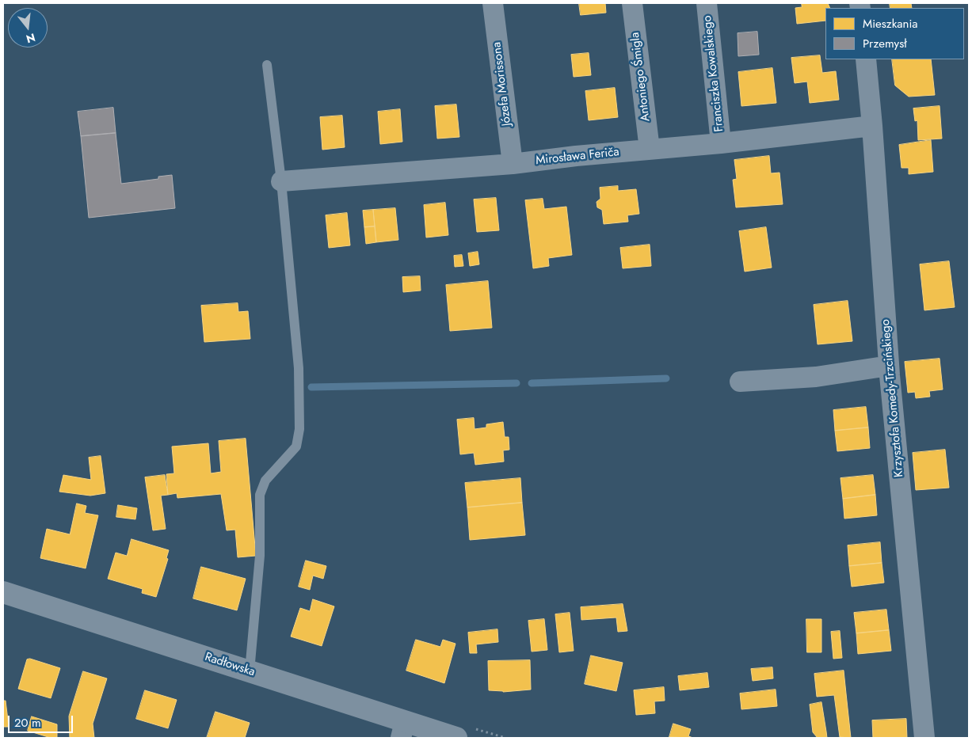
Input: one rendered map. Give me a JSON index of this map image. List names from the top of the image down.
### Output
{
  "streets": {
    "street": [
      "Franciszka Kowalskiego",
      "Antoniego Śmigla",
      "Józefa Morissona",
      "Mirosława Feriča",
      "Krzysztofa Komedy-Trzcińskiego",
      "Radłowska"
    ]
  },
  "crossings": [
    ["Franciszka Kowalskiego", "Mirosława Feriča"],
    ["Antoniego Śmigla", "Mirosława Feriča"],
    ["Józefa Morissona", "Mirosława Feriča"],
    ["Mirosława Feriča", "Krzysztofa Komedy-Trzcińskiego"]
  ],
  "legend": ["Mieszkania", "Przemysł"],
  "scale_bar": "20 m",
  "north": "bottom"
}
